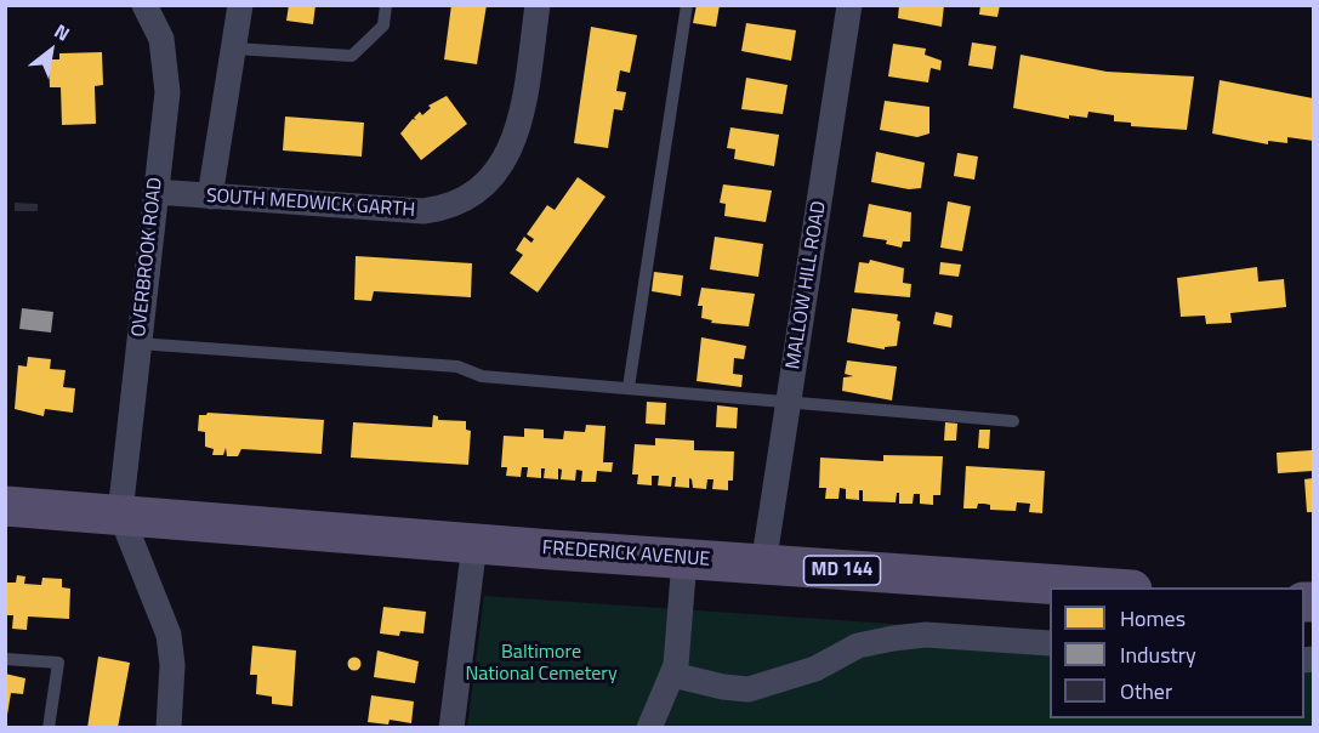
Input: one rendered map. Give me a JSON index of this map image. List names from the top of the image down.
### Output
{
  "streets": {
    "main road": ["FREDERICK AVENUE", "MD 144"],
    "street": ["SOUTH MEDWICK GARTH", "OVERBROOK ROAD", "MALLOW HILL ROAD"]
  },
  "crossings": [
    ["SOUTH MEDWICK GARTH", "OVERBROOK ROAD"],
    ["OVERBROOK ROAD", "FREDERICK AVENUE"],
    ["OVERBROOK ROAD", "MD 144"],
    ["MALLOW HILL ROAD", "FREDERICK AVENUE"],
    ["FREDERICK AVENUE", "MD 144"]
  ],
  "parks": ["Baltimore National Cemetery"],
  "legend": ["Homes", "Industry", "Other"],
  "north": "top right"
}
